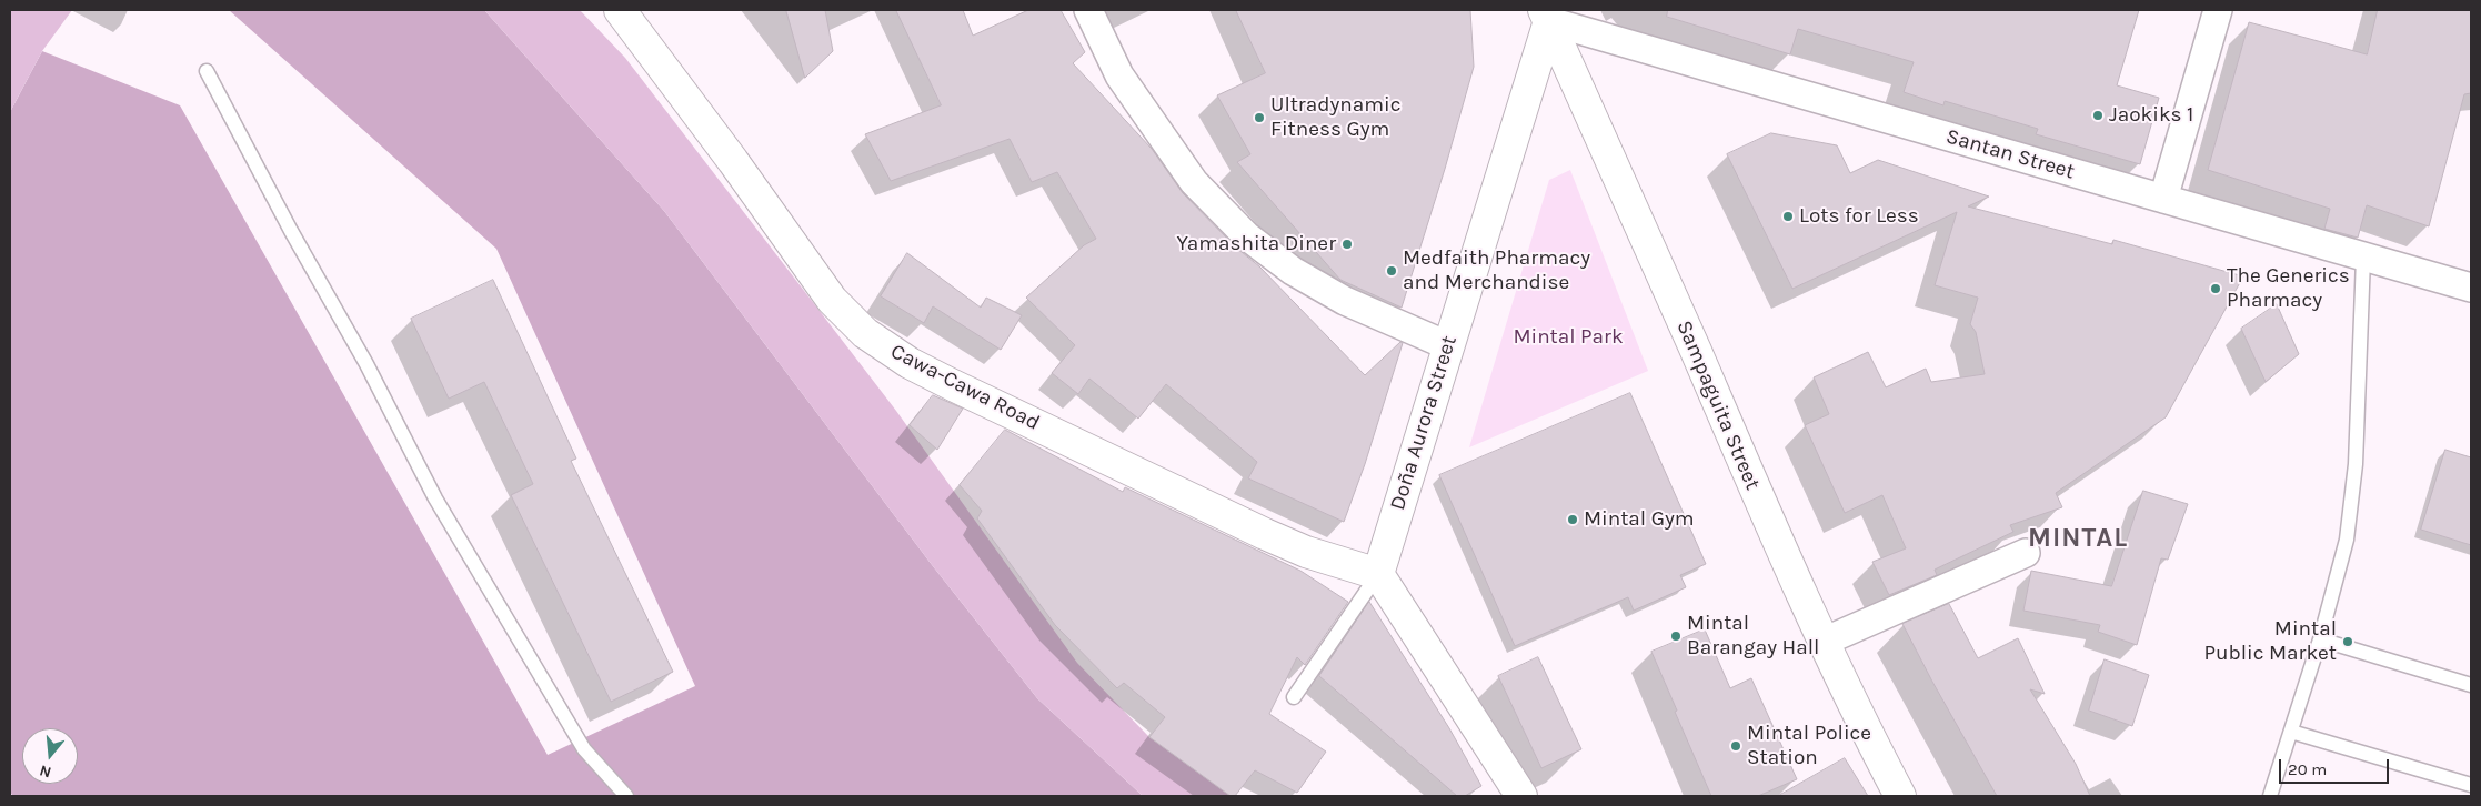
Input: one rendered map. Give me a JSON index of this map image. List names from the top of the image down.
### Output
{
  "streets": {
    "main road": ["Cawa-Cawa Road", "Sampaguita Street", "Doña Aurora Street"],
    "street": ["Santan Street"]
  },
  "crossings": [
    ["Santan Street", "Sampaguita Street"],
    ["Santan Street", "Doña Aurora Street"],
    ["Cawa-Cawa Road", "Doña Aurora Street"],
    ["Sampaguita Street", "Doña Aurora Street"]
  ],
  "districts": ["MINTAL"],
  "parks": ["Mintal Park"],
  "places": [
    "Jaokiks 1",
    "Ultradynamic Fitness Gym",
    "Lots for Less",
    "Yamashita Diner",
    "Medfaith Pharmacy and Merchandise",
    "The Generics Pharmacy",
    "Mintal Gym",
    "Mintal Barangay Hall",
    "Mintal Public Market",
    "Mintal Police Station"
  ],
  "scale_bar": "20 m",
  "north": "bottom"
}
